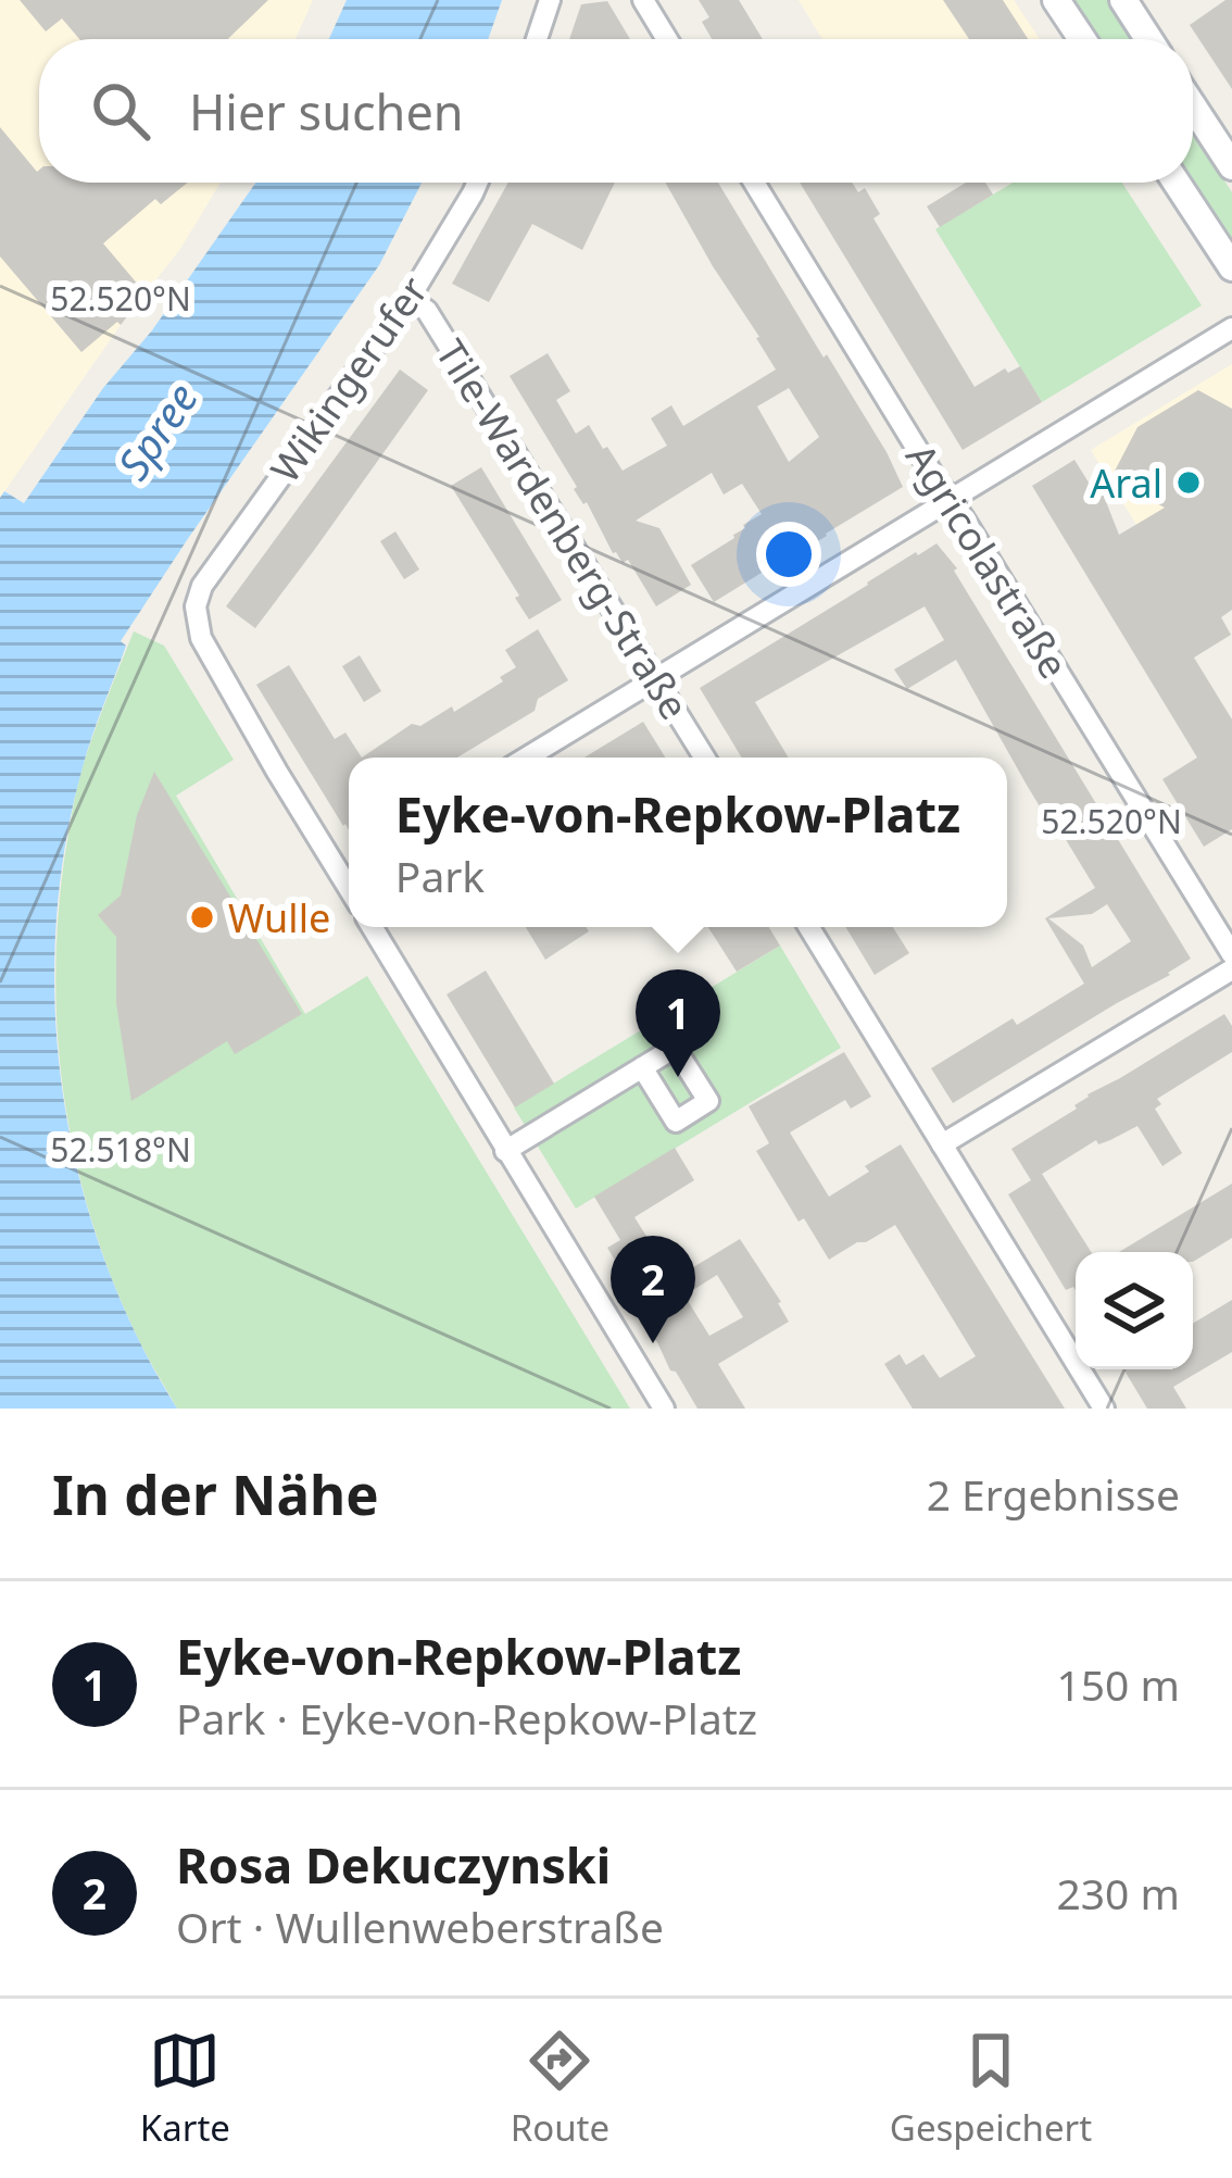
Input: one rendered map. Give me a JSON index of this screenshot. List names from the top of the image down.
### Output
{
  "streets": {
    "street": ["Wikingerufer", "Tile-Wardenberg-Straße", "Agricolastraße"]
  },
  "crossings": [
    ["Wikingerufer", "Tile-Wardenberg-Straße"]
  ],
  "water": ["Spree"],
  "places": ["Aral", "Wulle"],
  "page": {
    "search": "Hier suchen",
    "popup": ["Eyke-von-Repkow-Platz", "Park"],
    "pins": ["1", "2"],
    "heading": ["In der Nähe", "2 Ergebnisse"],
    "list": [
      {
        "mark": "1",
        "name": "Eyke-von-Repkow-Platz",
        "note": "Park · Eyke-von-Repkow-Platz",
        "value": "150 m"
      },
      {
        "mark": "2",
        "name": "Rosa Dekuczynski",
        "note": "Ort · Wullenweberstraße",
        "value": "230 m"
      }
    ],
    "nav": ["Karte", "Route", "Gespeichert"]
  },
  "coordinates": ["52.520°N", "52.518°N"]
}
